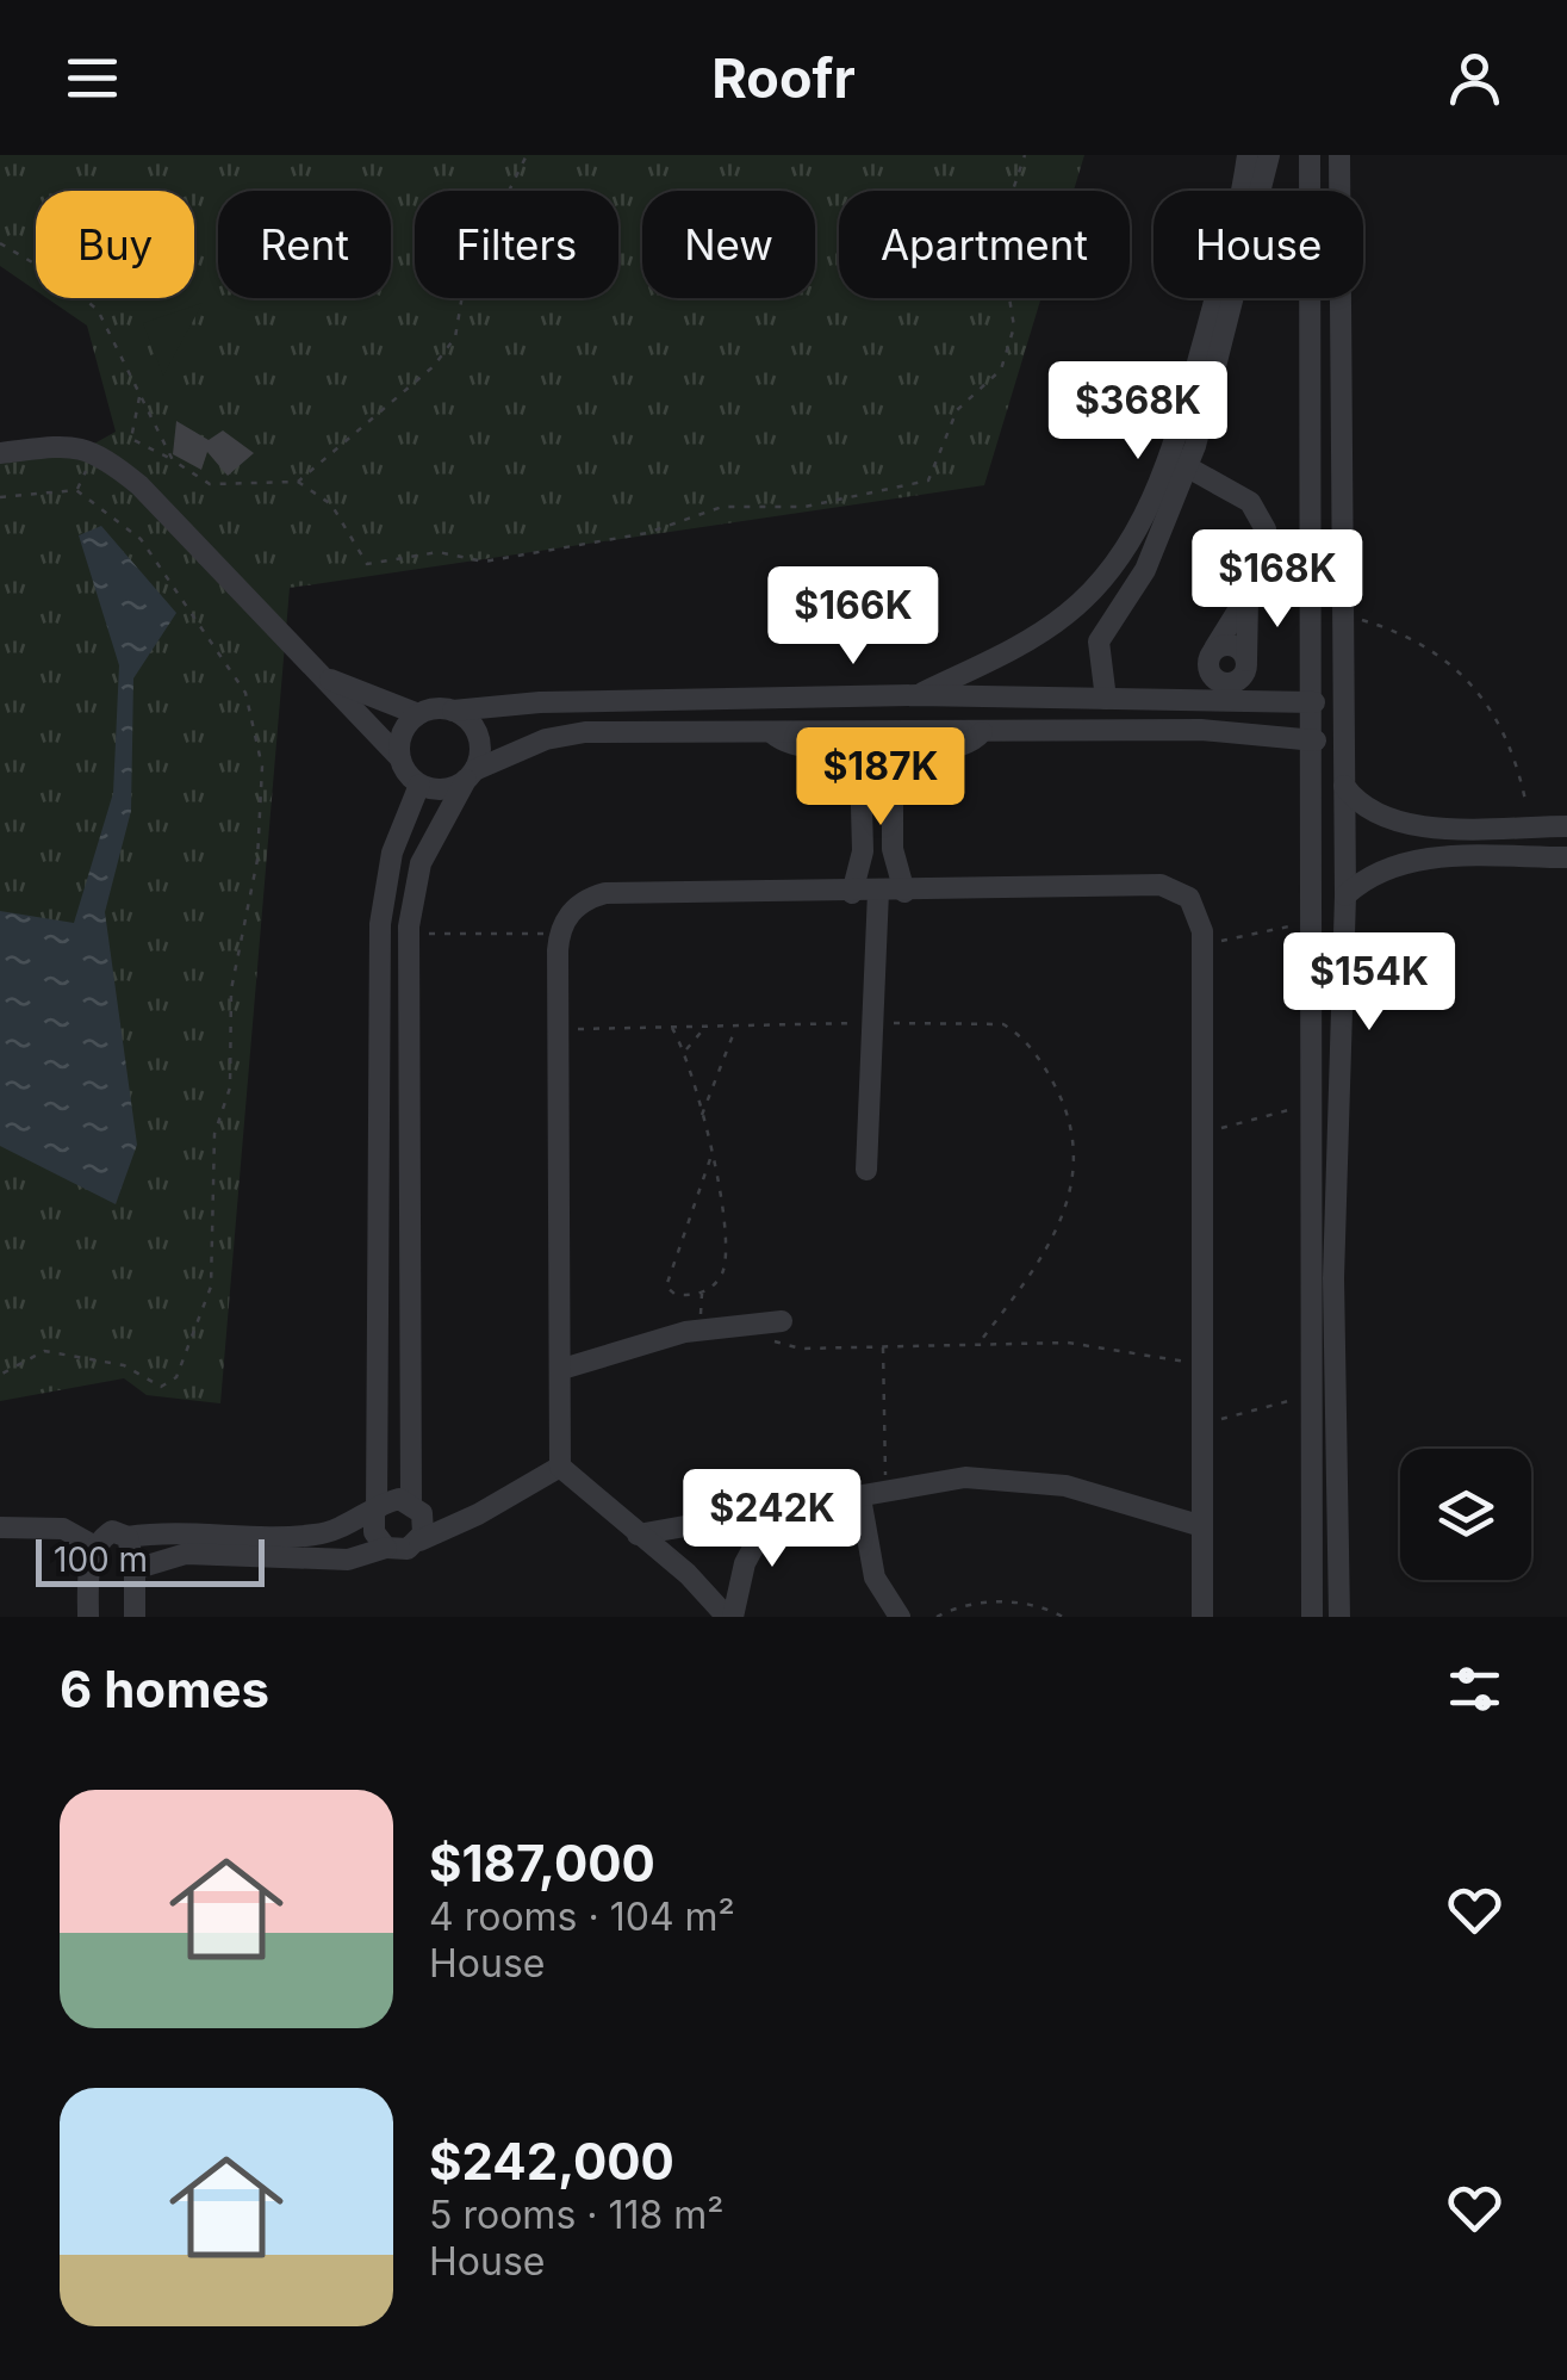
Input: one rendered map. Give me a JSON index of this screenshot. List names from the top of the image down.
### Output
{
  "scale_bar": "100 m",
  "page": {
    "header": "Roofr",
    "chip": [
      "Buy",
      "Rent",
      "Filters",
      "New",
      "Apartment",
      "House"
    ],
    "price": [
      "$368K",
      "$168K",
      "$166K",
      "$187K",
      "$154K",
      "$242K"
    ],
    "scale": "100 m",
    "heading": "6 homes",
    "list": [
      {
        "name": "$187,000",
        "note": "4 rooms · 104 m² · House"
      },
      {
        "name": "$242,000",
        "note": "5 rooms · 118 m² · House"
      }
    ]
  }
}
